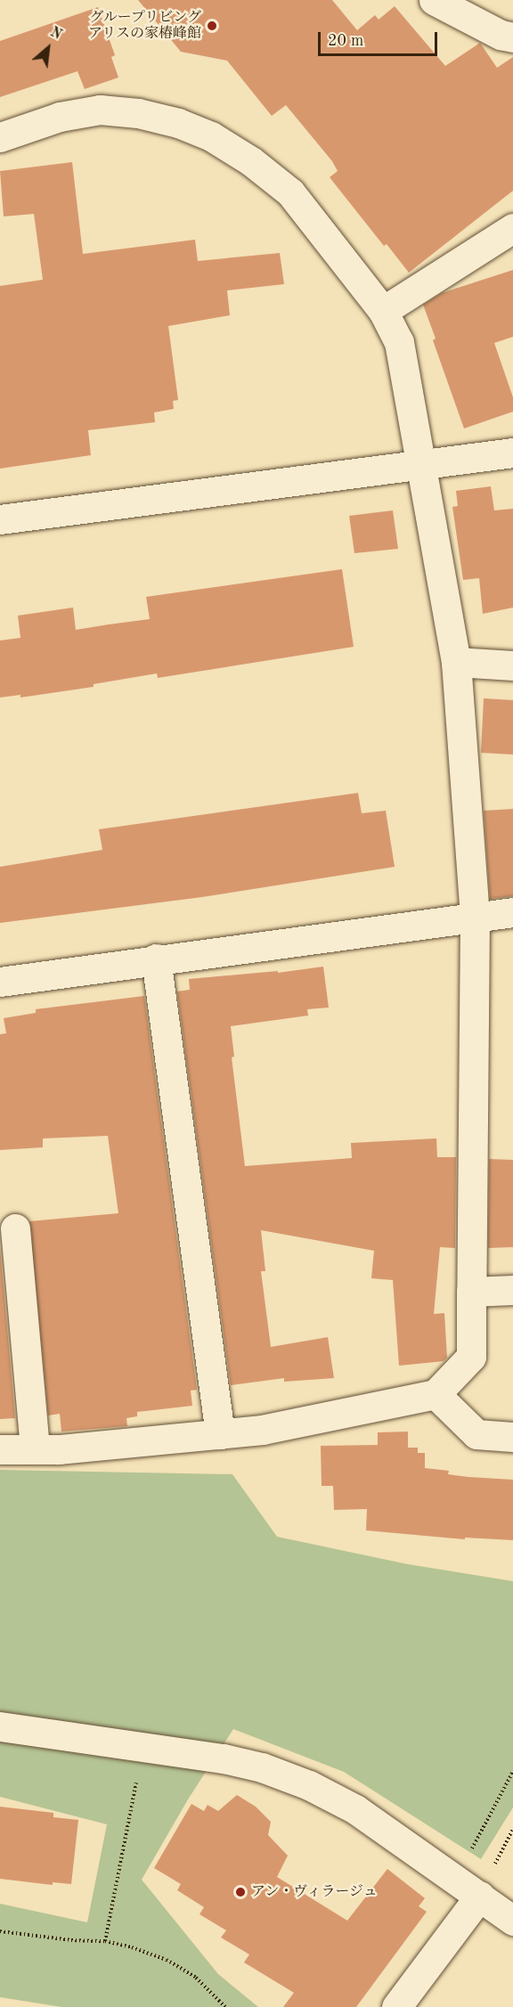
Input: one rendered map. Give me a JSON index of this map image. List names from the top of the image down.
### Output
{
  "places": ["グループリビング アリスの家椿峰館", "アン・ヴィラージュ"],
  "scale_bar": "20 m",
  "north": "top right"
}
